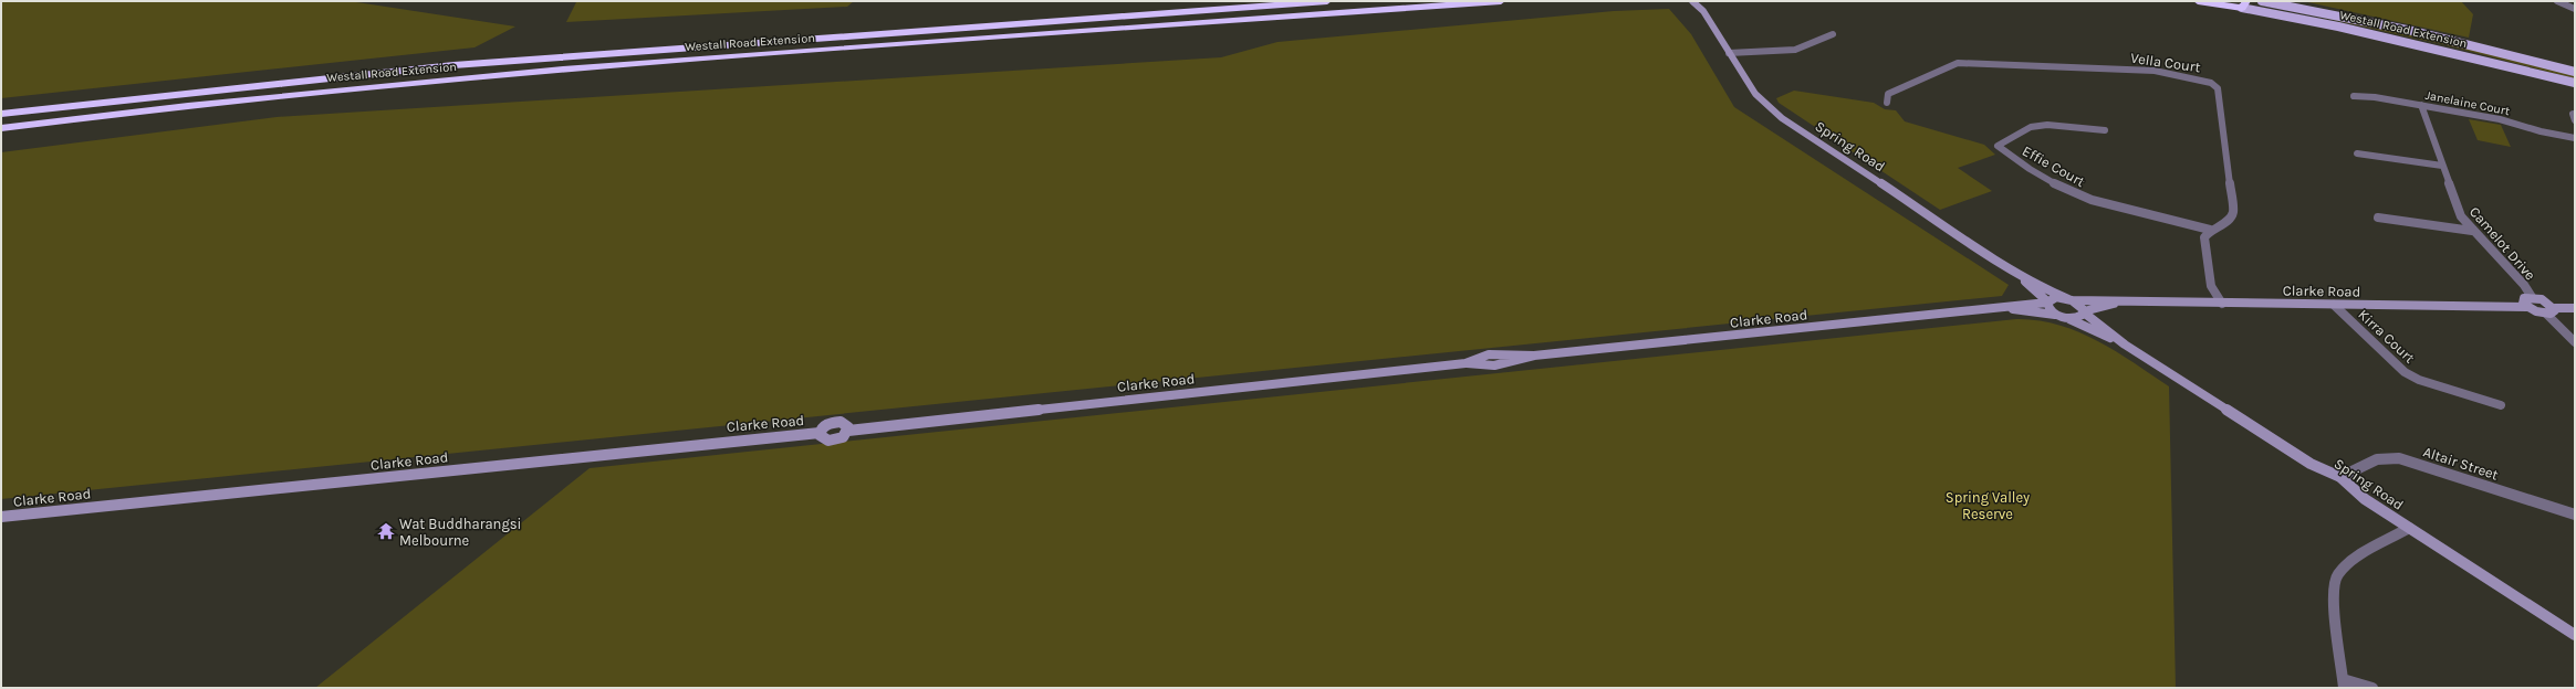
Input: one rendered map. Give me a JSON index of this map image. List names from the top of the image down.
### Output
{
  "streets": {
    "highway": ["Westall Road Extension"],
    "main road": ["Spring Road", "Clarke Road"],
    "street": [
      "Vella Court",
      "Janelaine Court",
      "Effie Court",
      "Camelot Drive",
      "Kirra Court",
      "Altair Street"
    ]
  },
  "crossings": [
    ["Vella Court", "Effie Court"],
    ["Janelaine Court", "Camelot Drive"],
    ["Spring Road", "Clarke Road"],
    ["Spring Road", "Altair Street"],
    ["Clarke Road", "Kirra Court"]
  ],
  "parks": ["Spring Valley Reserve"],
  "places": {
    "temple": ["Wat Buddharangsi Melbourne"]
  }
}
